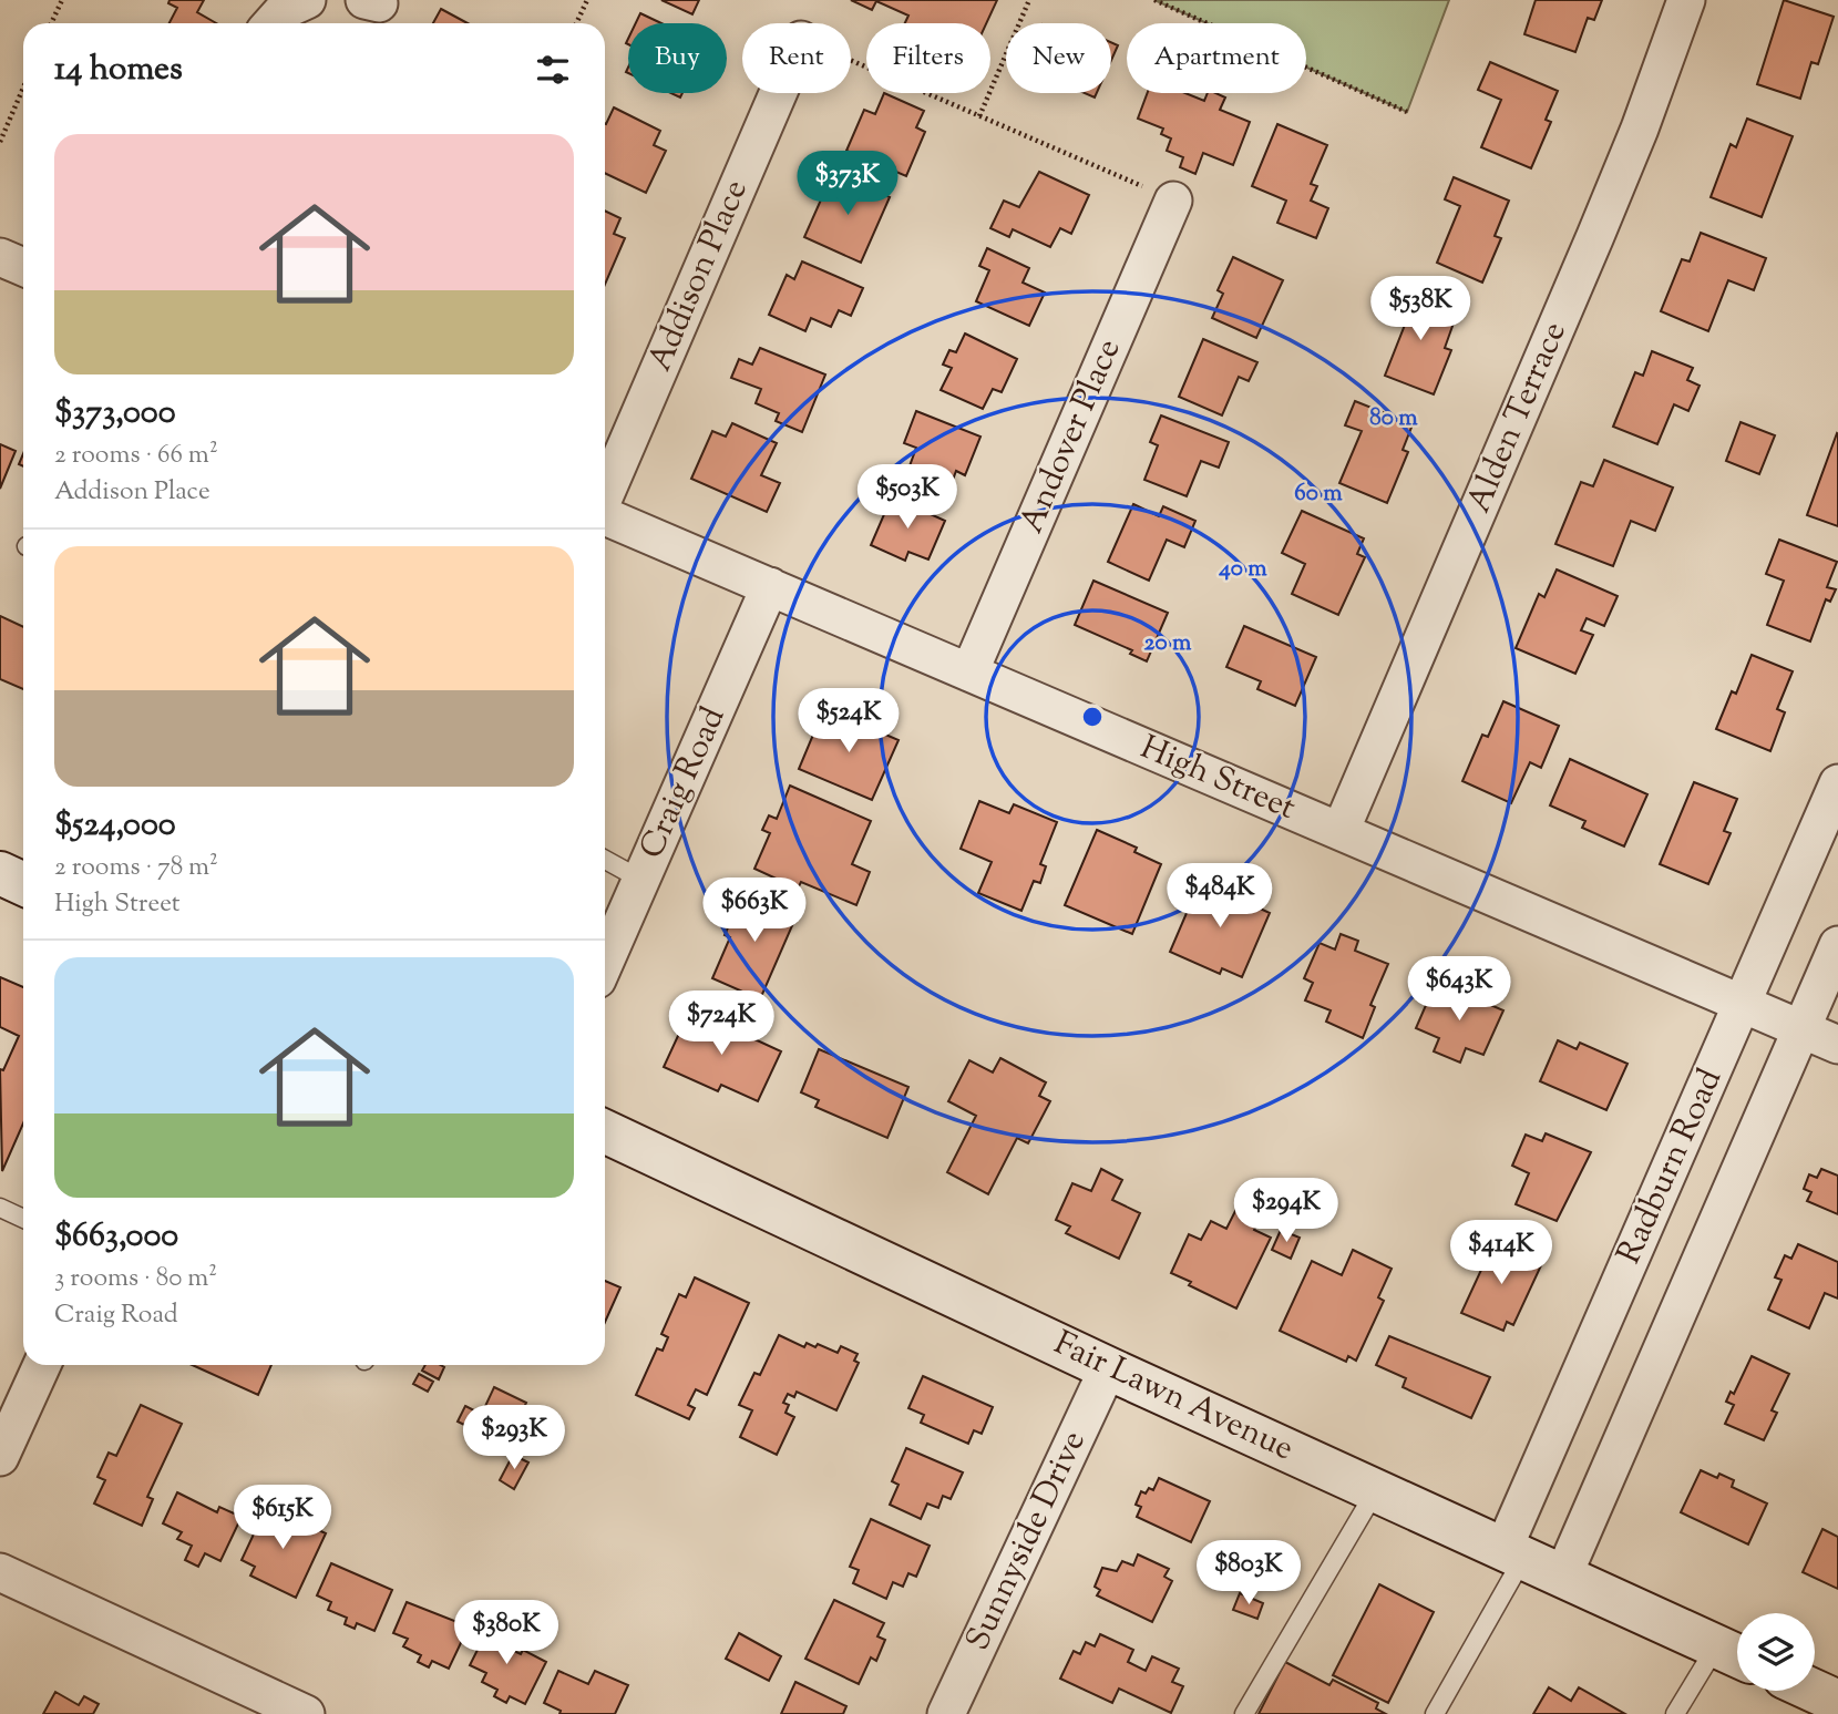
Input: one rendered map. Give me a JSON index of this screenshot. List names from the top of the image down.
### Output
{
  "streets": {
    "main road": ["Fair Lawn Avenue"],
    "street": [
      "Addison Place",
      "Alden Terrace",
      "Andover Place",
      "High Street",
      "Craig Road",
      "Radburn Road",
      "Sunnyside Drive"
    ]
  },
  "crossings": [
    ["Alden Terrace", "High Street"],
    ["Andover Place", "High Street"],
    ["High Street", "Craig Road"],
    ["High Street", "Radburn Road"],
    ["Radburn Road", "Fair Lawn Avenue"],
    ["Fair Lawn Avenue", "Sunnyside Drive"]
  ],
  "page": {
    "chip": [
      "Buy",
      "Rent",
      "Filters",
      "New",
      "Apartment"
    ],
    "heading": "14 homes",
    "list": [
      {
        "name": "$373,000",
        "note": "2 rooms · 66 m² · Addison Place"
      },
      {
        "name": "$524,000",
        "note": "2 rooms · 78 m² · High Street"
      },
      {
        "name": "$663,000",
        "note": "3 rooms · 80 m² · Craig Road"
      }
    ],
    "price": [
      "$373K",
      "$538K",
      "$503K",
      "$524K",
      "$484K",
      "$663K",
      "$643K",
      "$724K",
      "$294K",
      "$414K",
      "$293K",
      "$615K",
      "$803K",
      "$380K"
    ]
  },
  "rings": [
    "80 m",
    "60 m",
    "40 m",
    "20 m"
  ]
}
